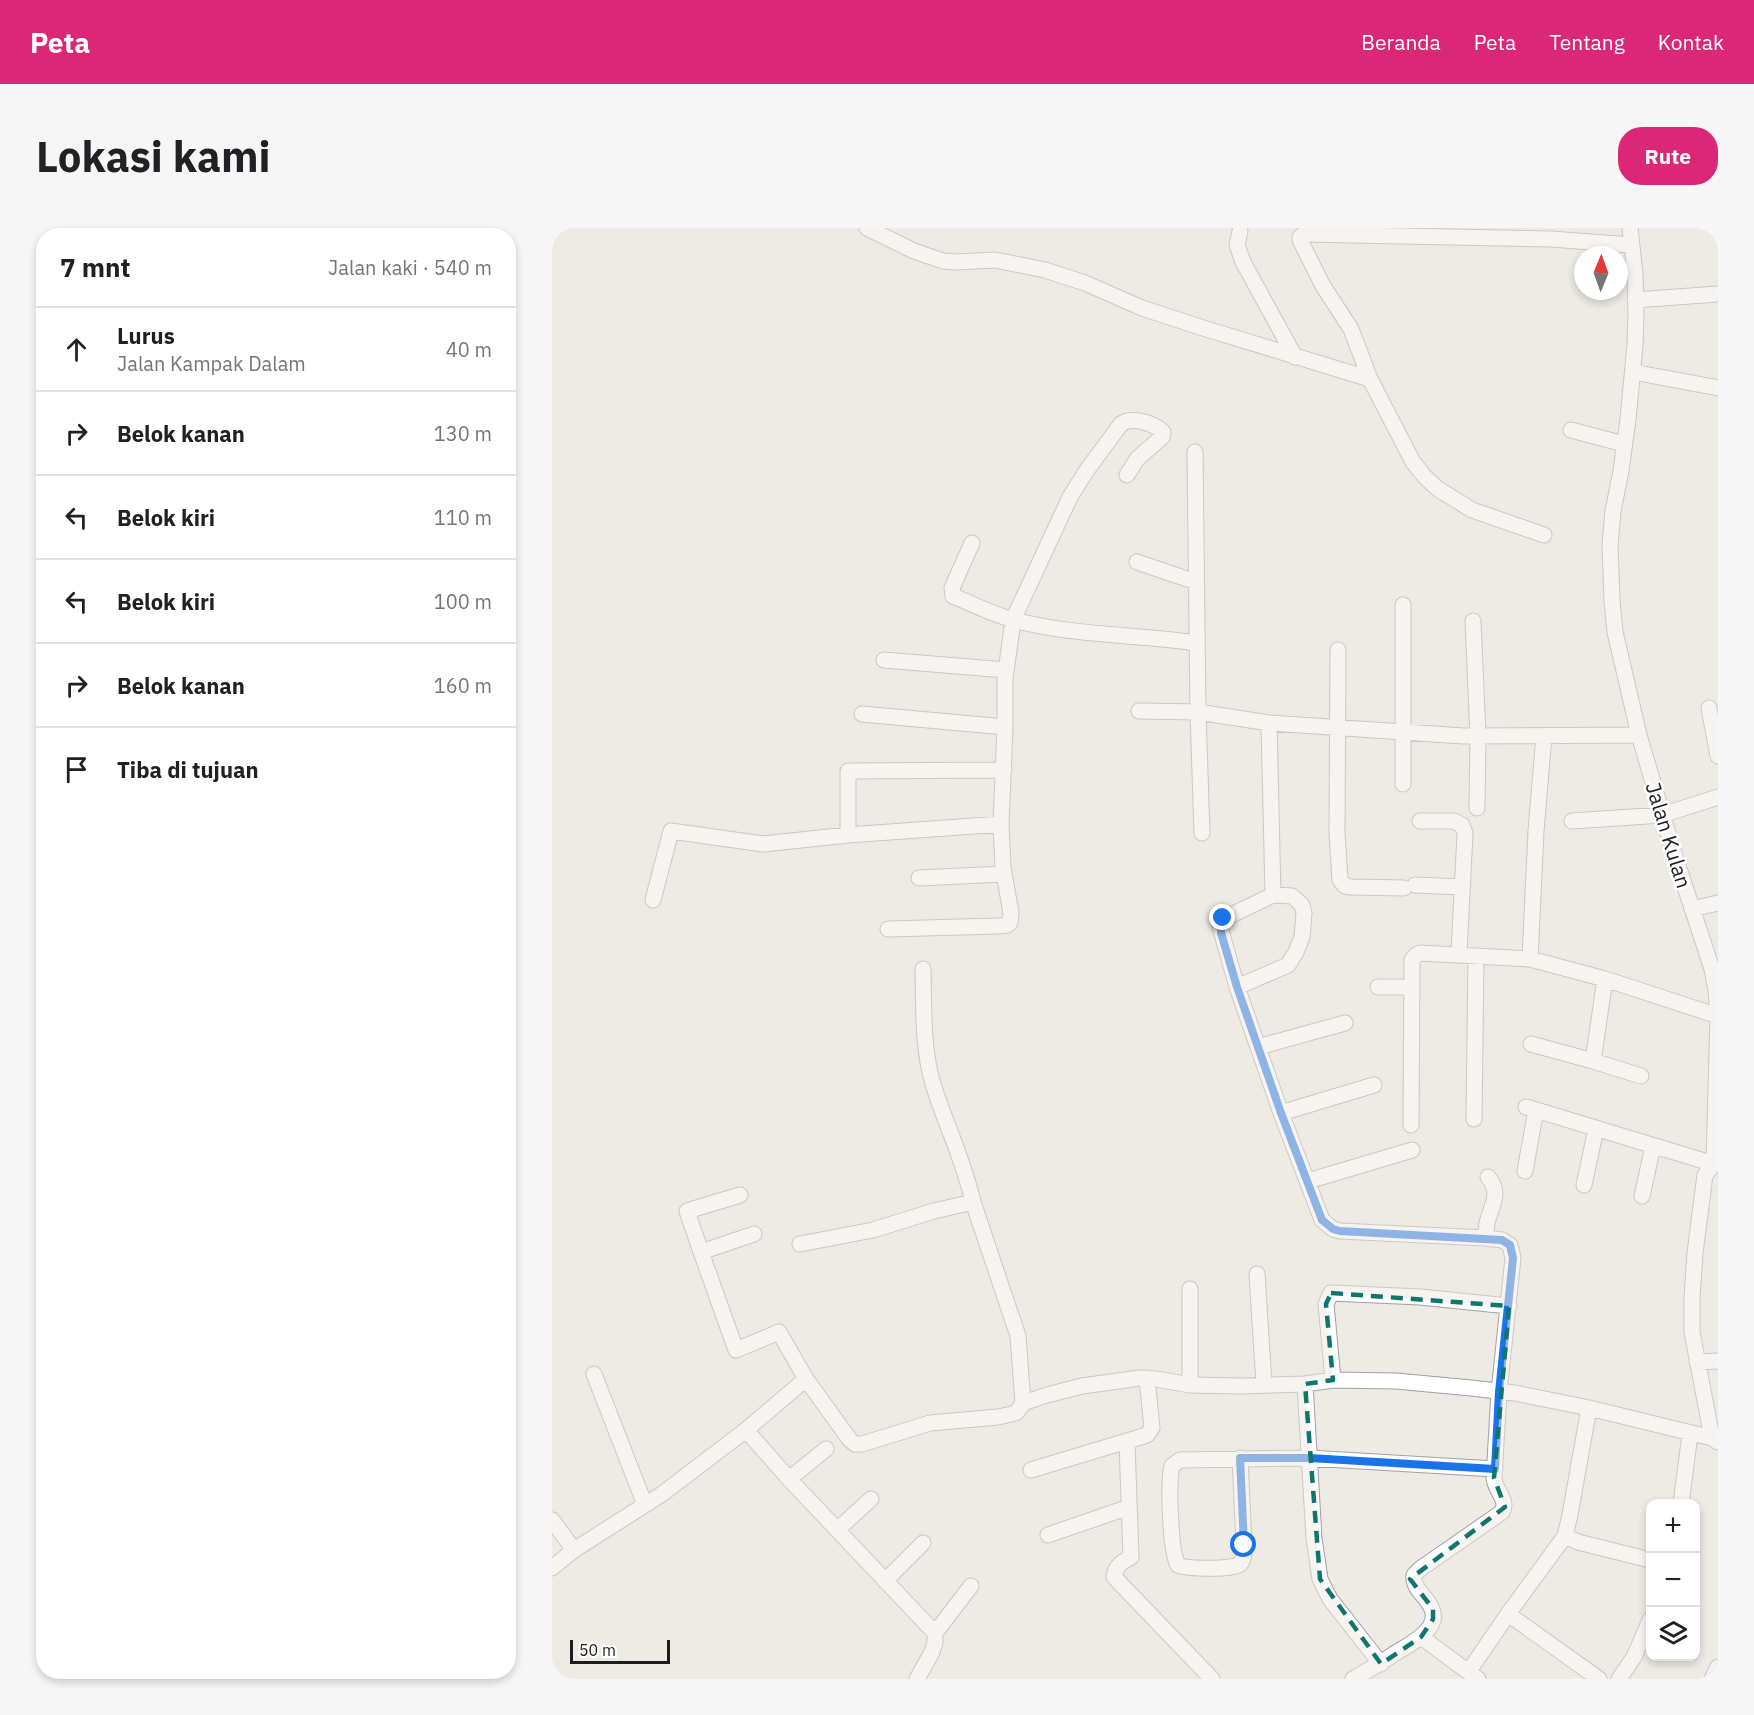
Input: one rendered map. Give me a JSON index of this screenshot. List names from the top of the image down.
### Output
{
  "streets": {
    "street": ["Jalan Kulan"]
  },
  "scale_bar": "50 m",
  "north": "top",
  "page": {
    "header": "Peta",
    "nav": [
      "Beranda",
      "Peta",
      "Tentang",
      "Kontak"
    ],
    "buttons": "Rute",
    "title": "Lokasi kami",
    "heading": ["7 mnt", "Jalan kaki · 540 m"],
    "list": [
      ["Lurus", "Jalan Kampak Dalam", "40 m"],
      ["Belok kanan", "130 m"],
      ["Belok kiri", "110 m"],
      ["Belok kiri", "100 m"],
      ["Belok kanan", "160 m"],
      "Tiba di tujuan"
    ],
    "map_buttons": ["+", "−"],
    "scale": "50 m"
  }
}
